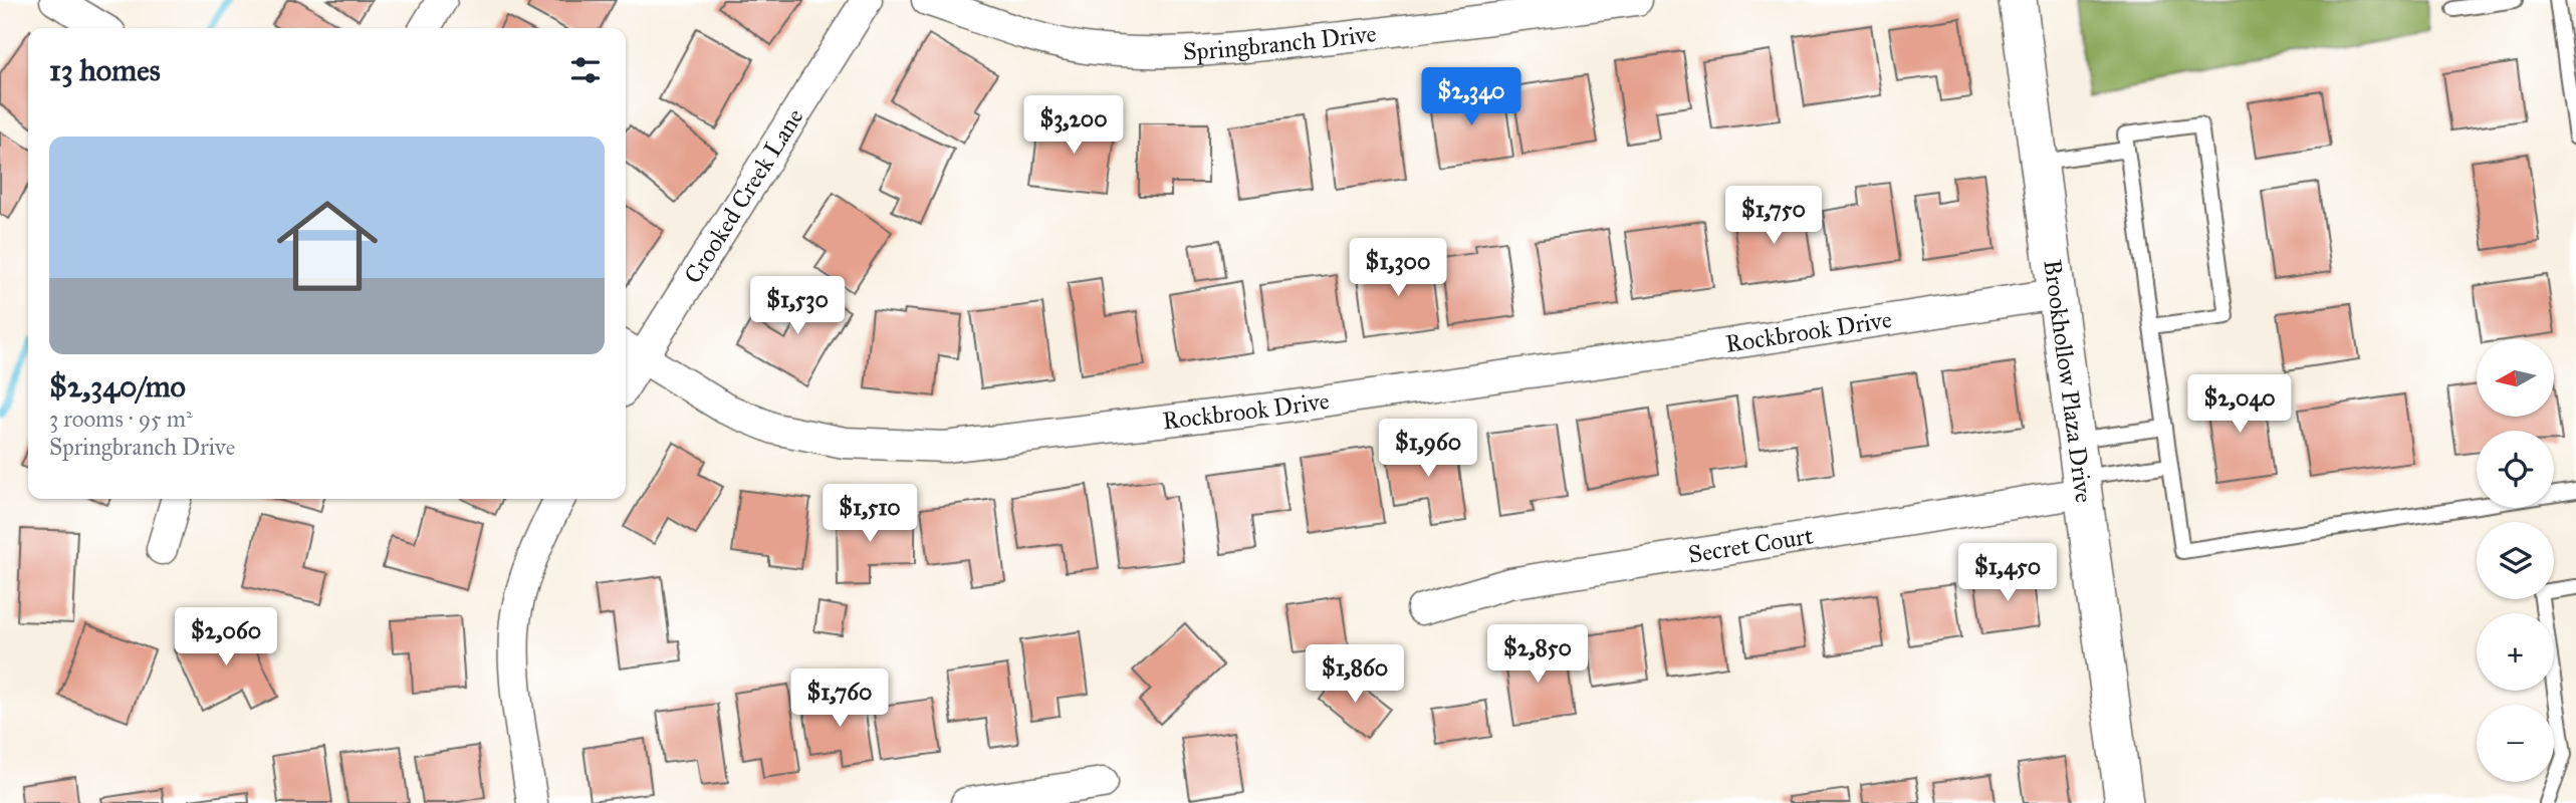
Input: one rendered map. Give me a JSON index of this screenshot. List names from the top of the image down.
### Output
{
  "streets": {
    "street": [
      "Springbranch Drive",
      "Crooked Creek Lane",
      "Rockbrook Drive",
      "Brookhollow Plaza Drive",
      "Secret Court"
    ]
  },
  "crossings": [
    ["Crooked Creek Lane", "Rockbrook Drive"],
    ["Rockbrook Drive", "Brookhollow Plaza Drive"],
    ["Brookhollow Plaza Drive", "Secret Court"]
  ],
  "north": "left",
  "page": {
    "heading": "13 homes",
    "price": [
      "$2,340",
      "$3,200",
      "$1,750",
      "$1,300",
      "$1,530",
      "$2,040",
      "$1,960",
      "$1,510",
      "$1,450",
      "$2,060",
      "$2,850",
      "$1,860",
      "$1,760"
    ],
    "list": [
      {
        "name": "$2,340/mo",
        "note": "3 rooms · 95 m² · Springbranch Drive"
      }
    ],
    "map_buttons": ["+", "−"]
  }
}
